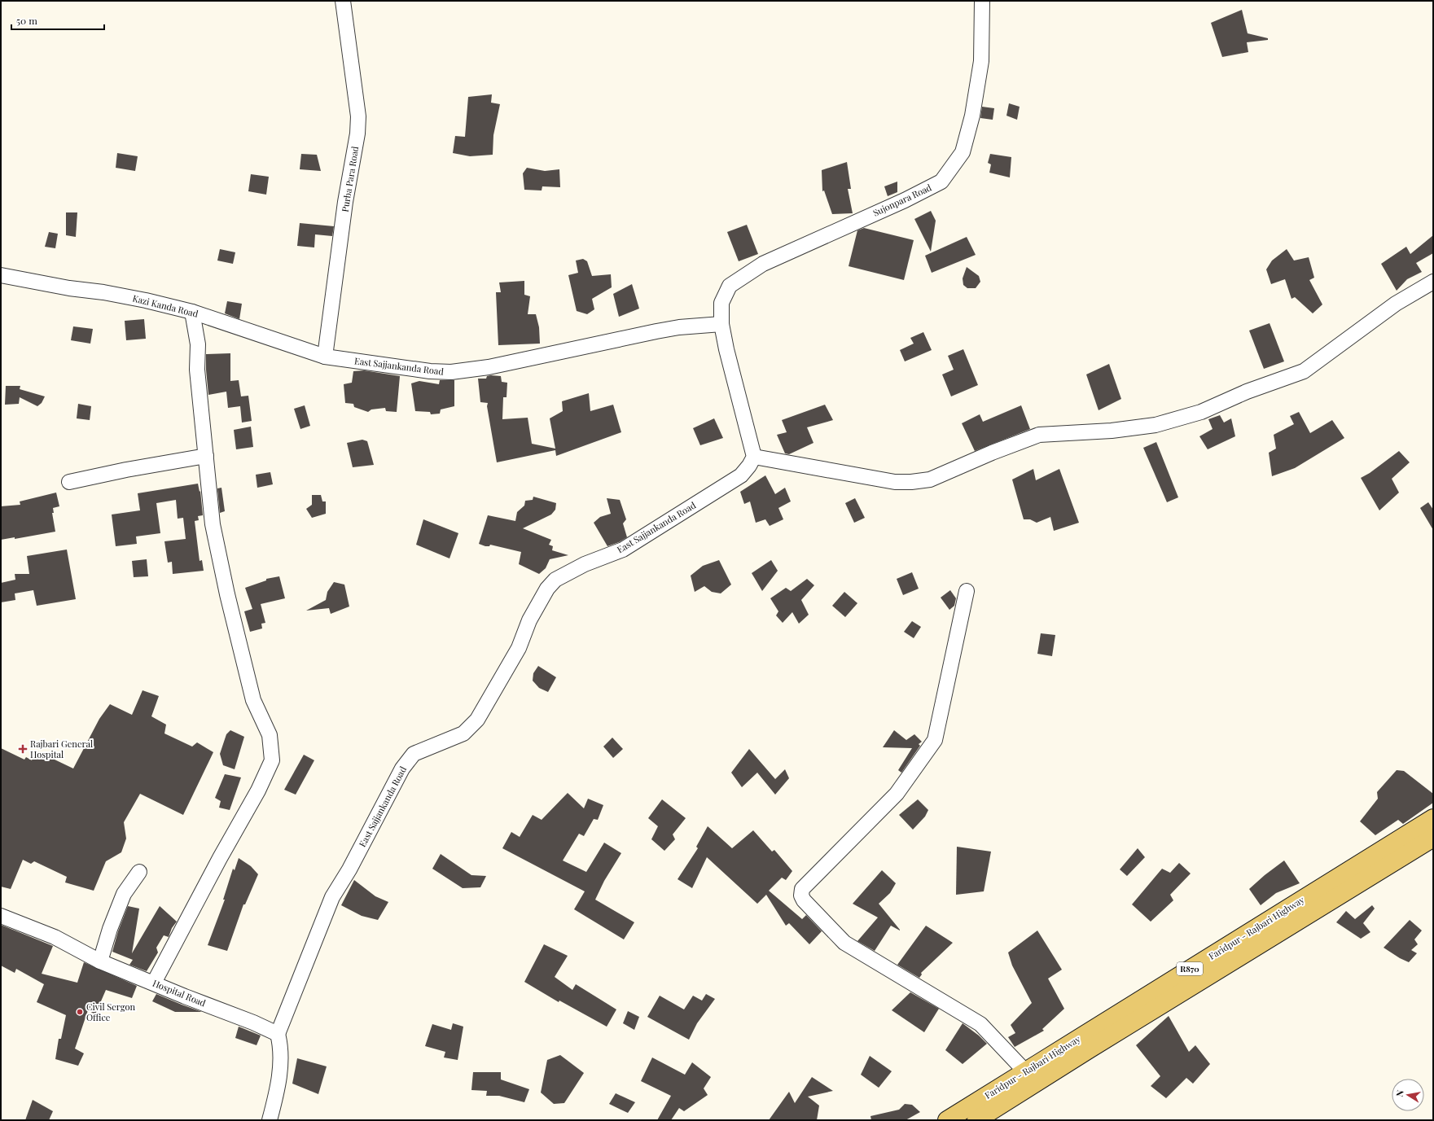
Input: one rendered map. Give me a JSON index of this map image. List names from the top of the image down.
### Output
{
  "streets": {
    "main road": ["Faridpur - Rajbari Highway", "R870"],
    "street": [
      "Purba Para Road",
      "Sujonpara Road",
      "Kazi Kanda Road",
      "East Sajjankanda Road",
      "Hospital Road"
    ]
  },
  "crossings": [
    ["Purba Para Road", "Kazi Kanda Road"],
    ["Purba Para Road", "East Sajjankanda Road"],
    ["Sujonpara Road", "East Sajjankanda Road"],
    ["Kazi Kanda Road", "East Sajjankanda Road"],
    ["East Sajjankanda Road", "Hospital Road"]
  ],
  "places": {
    "health": ["Rajbari General Hospital"],
    "other": ["Civil Sergon Office"]
  },
  "scale_bar": "50 m",
  "north": "left"
}
